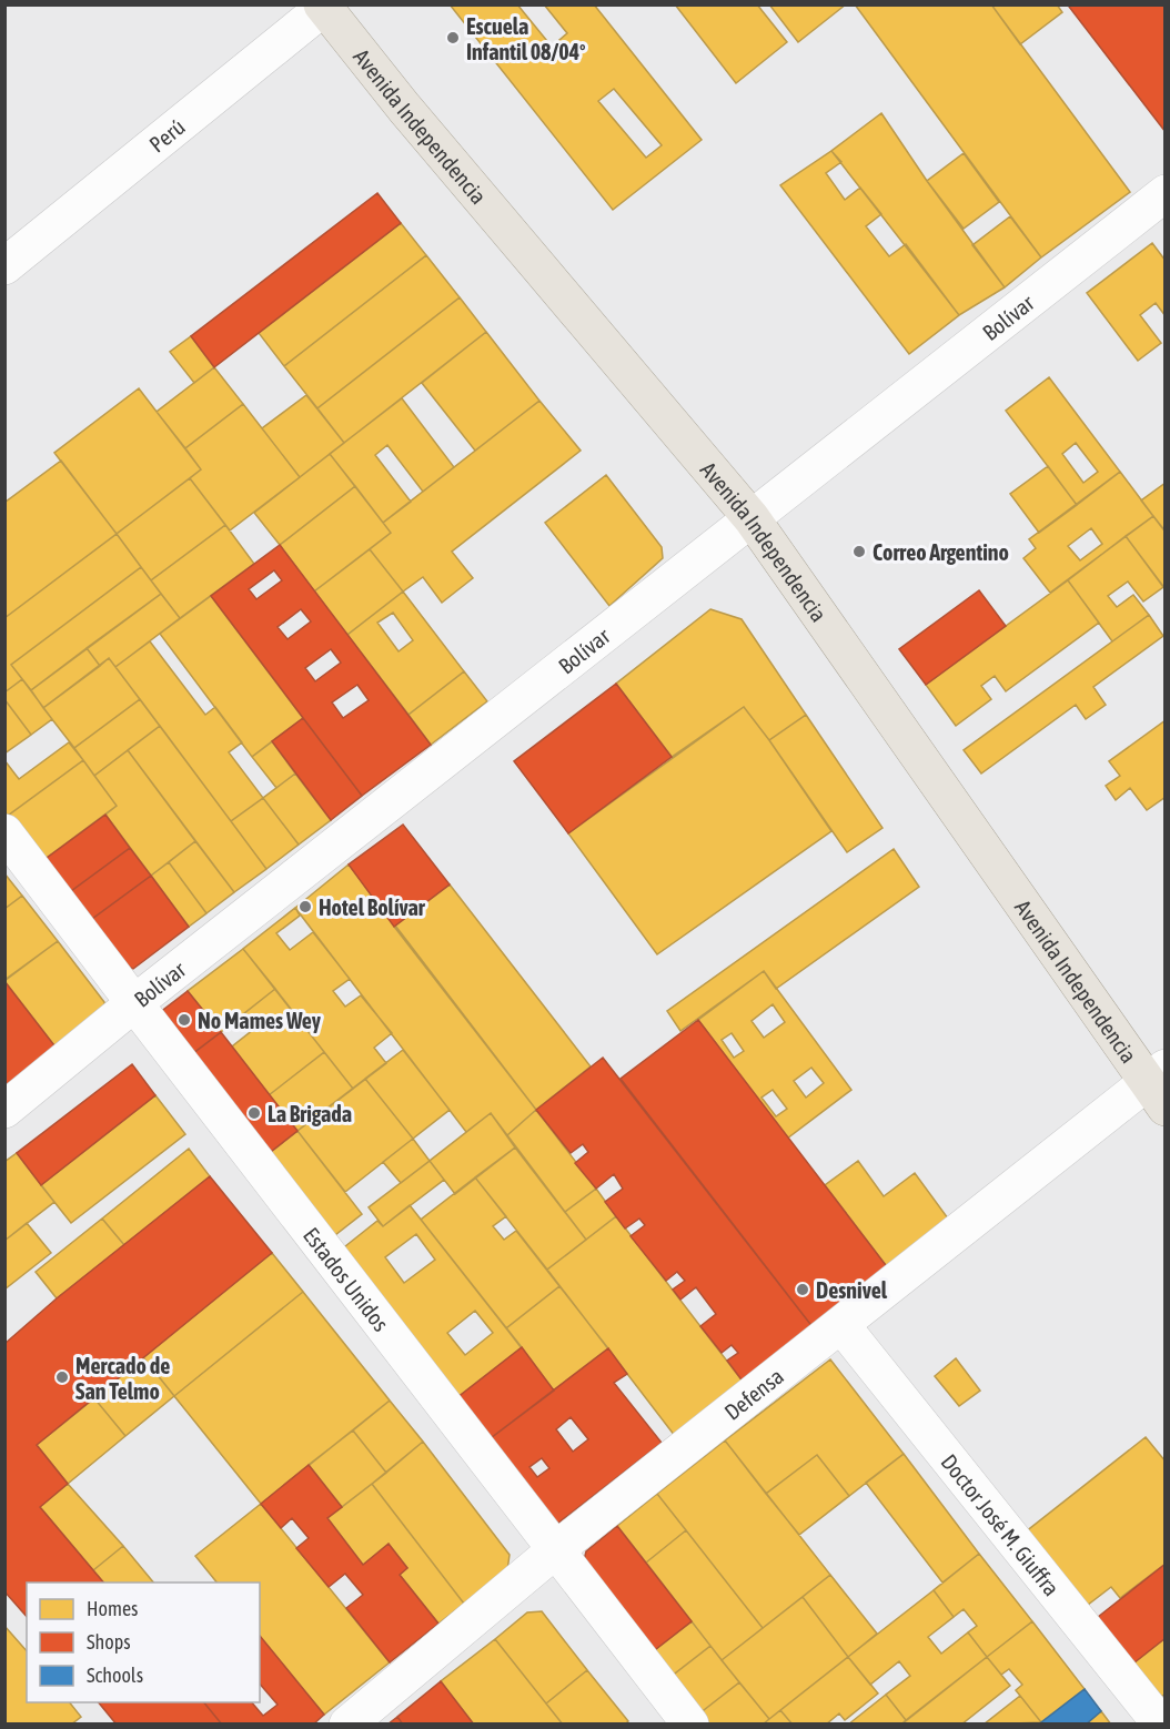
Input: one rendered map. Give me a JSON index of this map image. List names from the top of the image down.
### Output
{
  "streets": {
    "main road": ["Avenida Independencia"],
    "street": [
      "Perú",
      "Bolívar",
      "Estados Unidos",
      "Defensa",
      "Doctor José M. Giuffra"
    ]
  },
  "crossings": [
    ["Avenida Independencia", "Perú"],
    ["Avenida Independencia", "Bolívar"],
    ["Avenida Independencia", "Defensa"],
    ["Bolívar", "Estados Unidos"],
    ["Estados Unidos", "Defensa"],
    ["Defensa", "Doctor José M. Giuffra"]
  ],
  "places": [
    "Escuela Infantil 08/04°",
    "Correo Argentino",
    "Hotel Bolívar",
    "No Mames Wey",
    "La Brigada",
    "Desnivel",
    "Mercado de San Telmo"
  ],
  "legend": ["Homes", "Shops", "Schools"]
}
